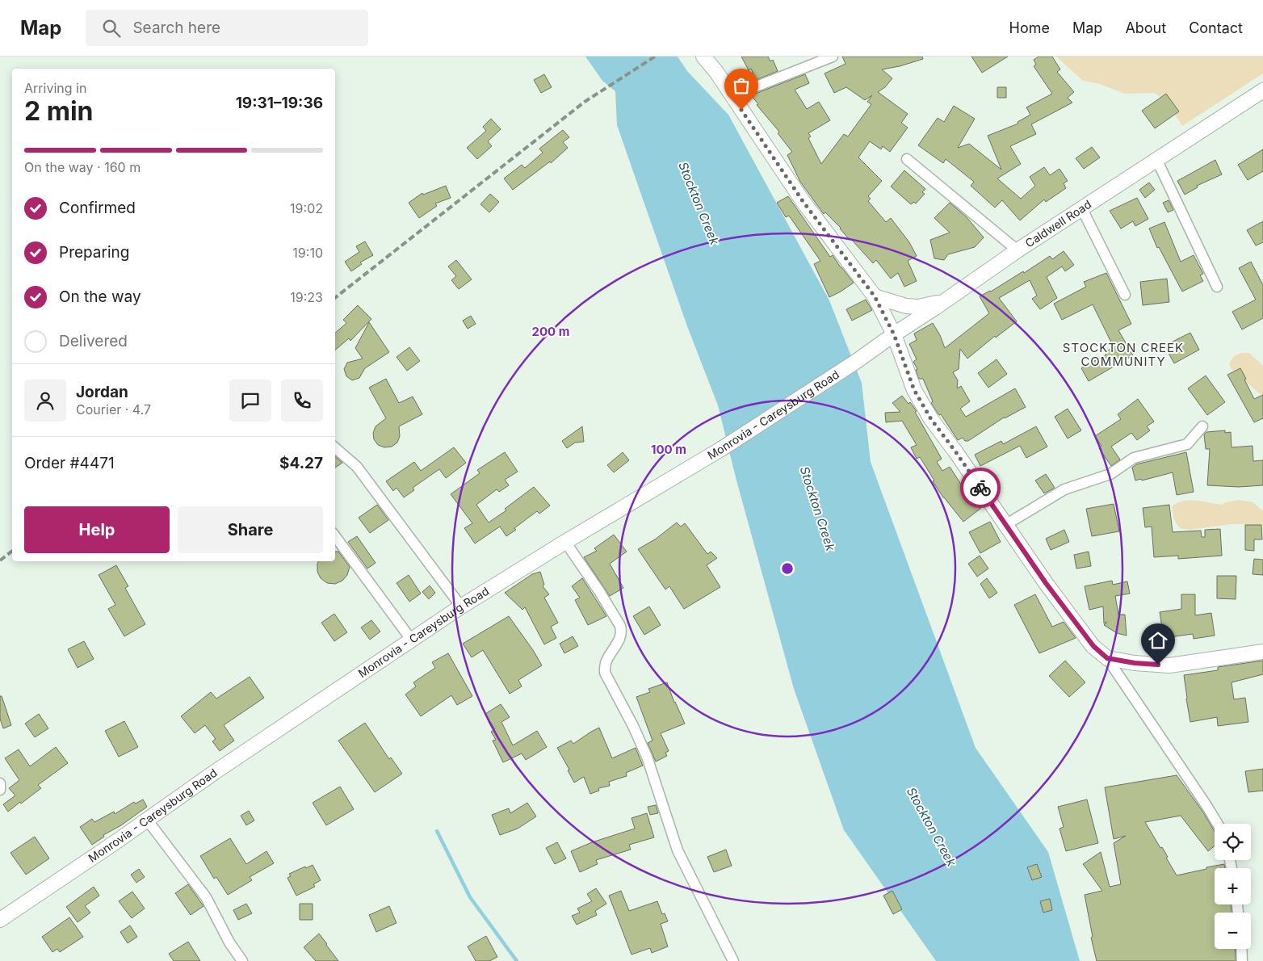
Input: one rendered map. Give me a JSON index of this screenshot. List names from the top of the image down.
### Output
{
  "streets": {
    "main road": ["Caldwell Road", "Monrovia - Careysburg Road"]
  },
  "crossings": [
    ["Caldwell Road", "Monrovia - Careysburg Road"]
  ],
  "districts": ["STOCKTON CREEK COMMUNITY"],
  "water": ["Stockton Creek"],
  "page": {
    "header": "Map",
    "search": "Search here",
    "nav": [
      "Home",
      "Map",
      "About",
      "Contact"
    ],
    "heading": ["2 min", "Arriving in", "19:31–19:36"],
    "panel": [
      "Jordan",
      "Courier · 4.7",
      "Order #4471",
      "$4.27"
    ],
    "bar": "On the way · 160 m",
    "list": [
      ["Confirmed", "19:02"],
      ["Preparing", "19:10"],
      ["On the way", "19:23"],
      "Delivered"
    ],
    "buttons": ["Help", "Share"],
    "map_buttons": ["+", "−"]
  },
  "rings": ["200 m", "100 m"]
}
